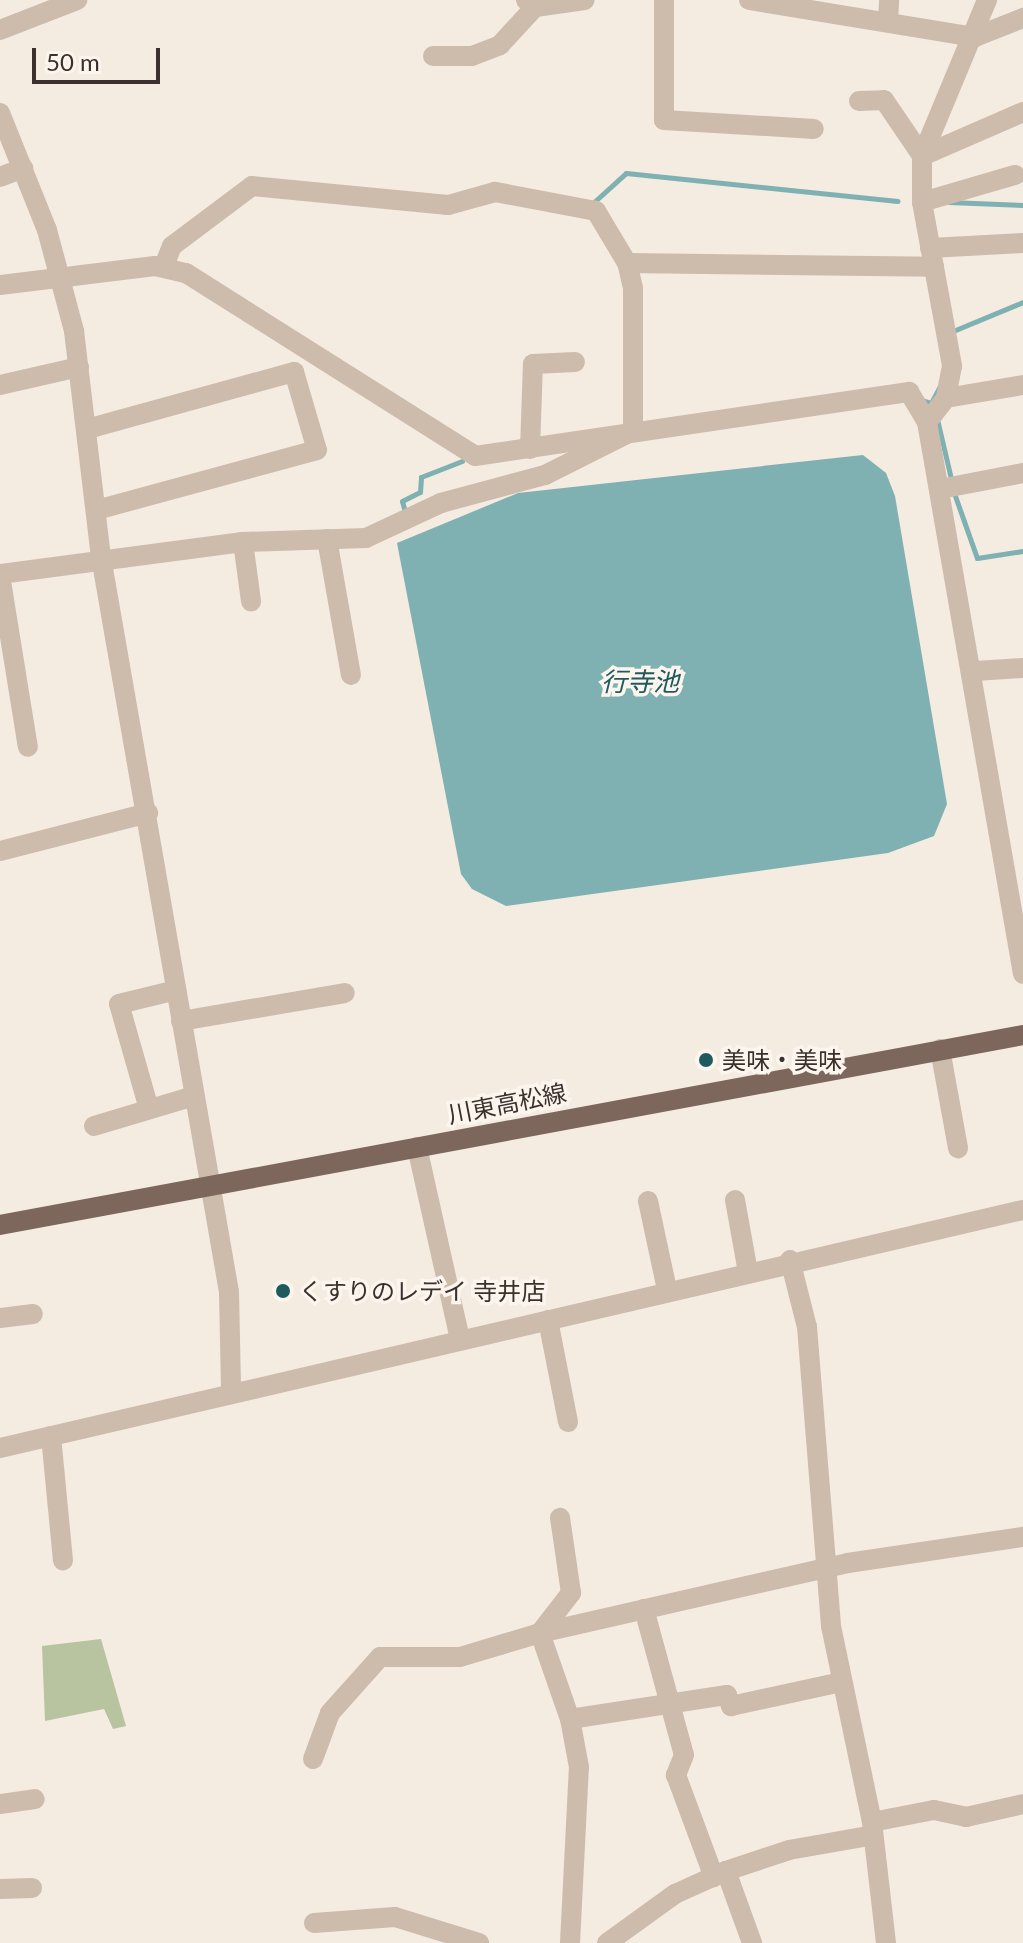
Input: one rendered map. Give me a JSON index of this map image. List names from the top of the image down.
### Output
{
  "streets": {
    "main road": ["川東高松線"]
  },
  "water": ["行寺池"],
  "places": ["美味・美味", "くすりのレデイ 寺井店"],
  "scale_bar": "50 m"
}
